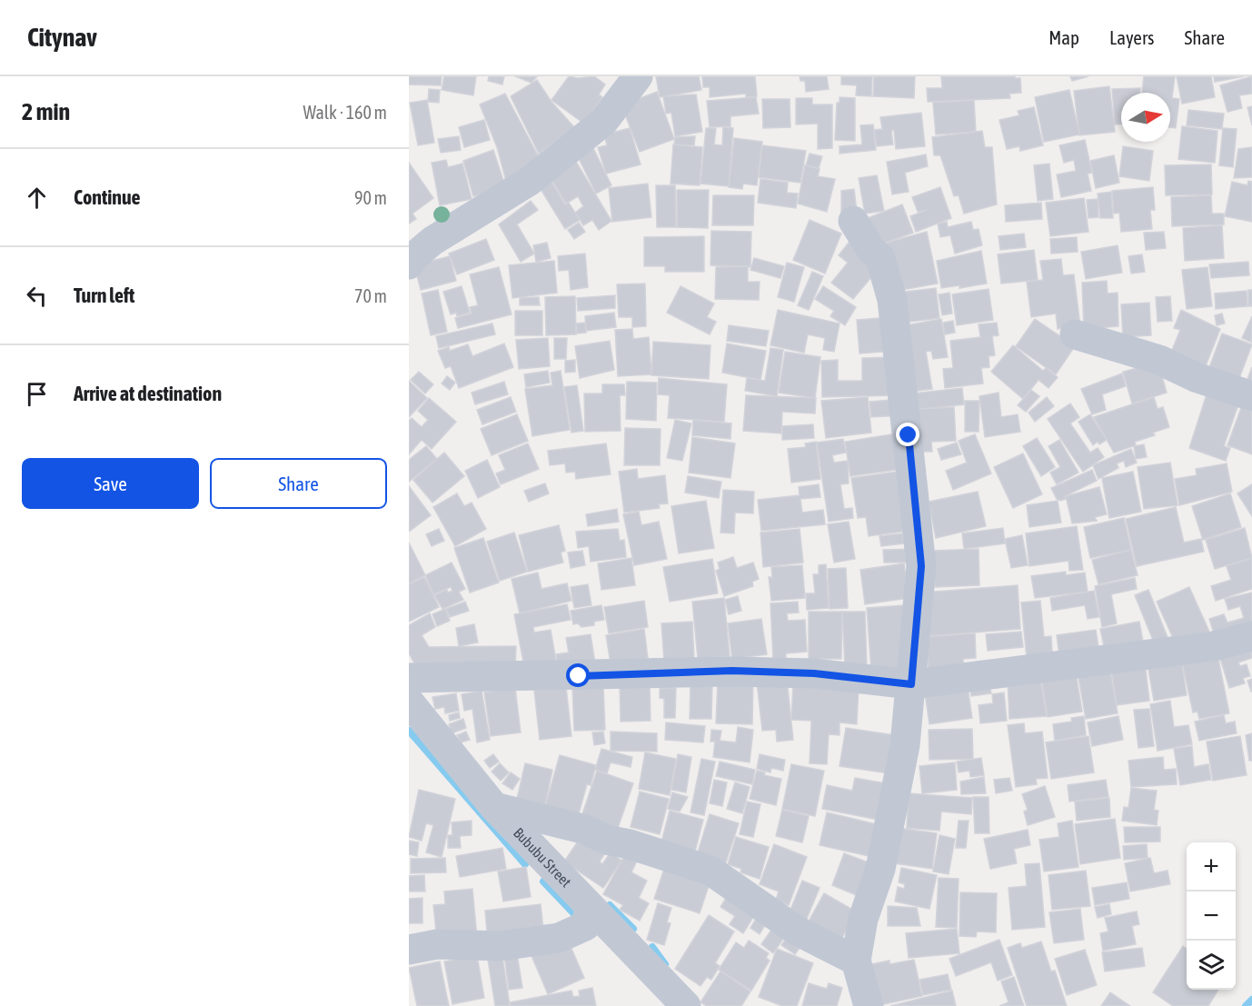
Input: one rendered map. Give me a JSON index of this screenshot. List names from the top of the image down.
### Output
{
  "streets": {
    "street": ["Bububu Street"]
  },
  "north": "right",
  "page": {
    "header": "Citynav",
    "nav": ["Map", "Layers", "Share"],
    "heading": ["2 min", "Walk · 160 m"],
    "list": [
      ["Continue", "90 m"],
      ["Turn left", "70 m"],
      "Arrive at destination"
    ],
    "buttons": ["Save", "Share"],
    "map_buttons": ["+", "−"]
  }
}
